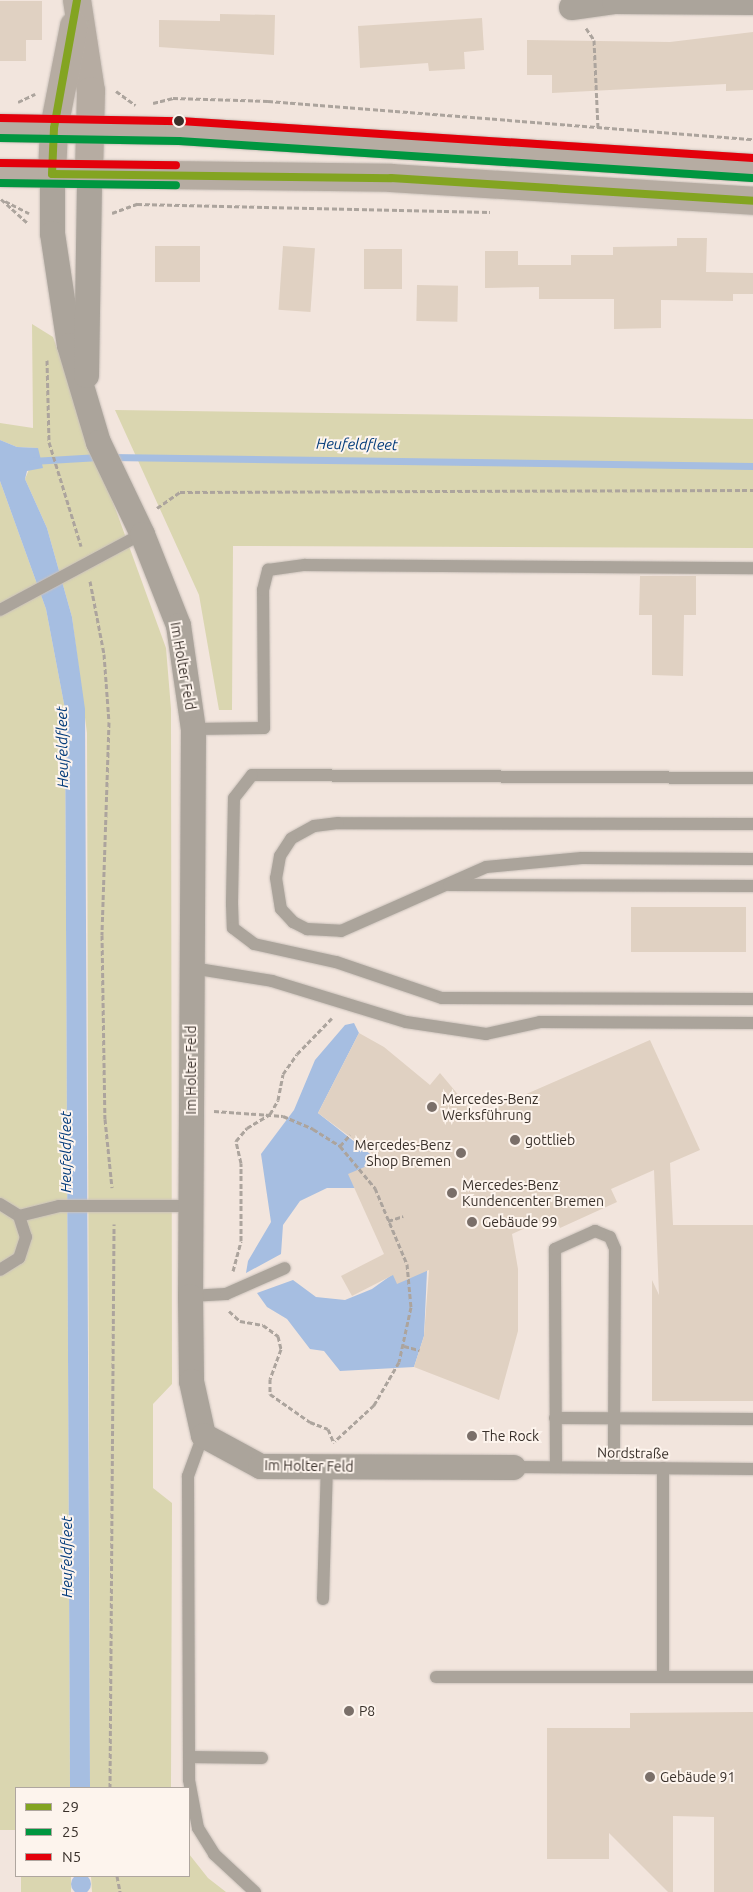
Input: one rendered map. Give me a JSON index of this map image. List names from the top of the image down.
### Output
{
  "streets": {
    "street": ["Im Holter Feld"],
    "lane": ["Nordstraße"]
  },
  "crossings": [
    ["Im Holter Feld", "Nordstraße"]
  ],
  "water": ["Heufeldfleet"],
  "places": [
    "Mercedes-Benz Werksführung",
    "gottlieb",
    "Mercedes-Benz Shop Bremen",
    "Mercedes-Benz Kundencenter Bremen",
    "Gebäude 99",
    "The Rock",
    "P8",
    "Gebäude 91"
  ],
  "lines": ["transit line 29", "transit line N5", "transit line 25"],
  "legend": ["29", "25", "N5"]
}
